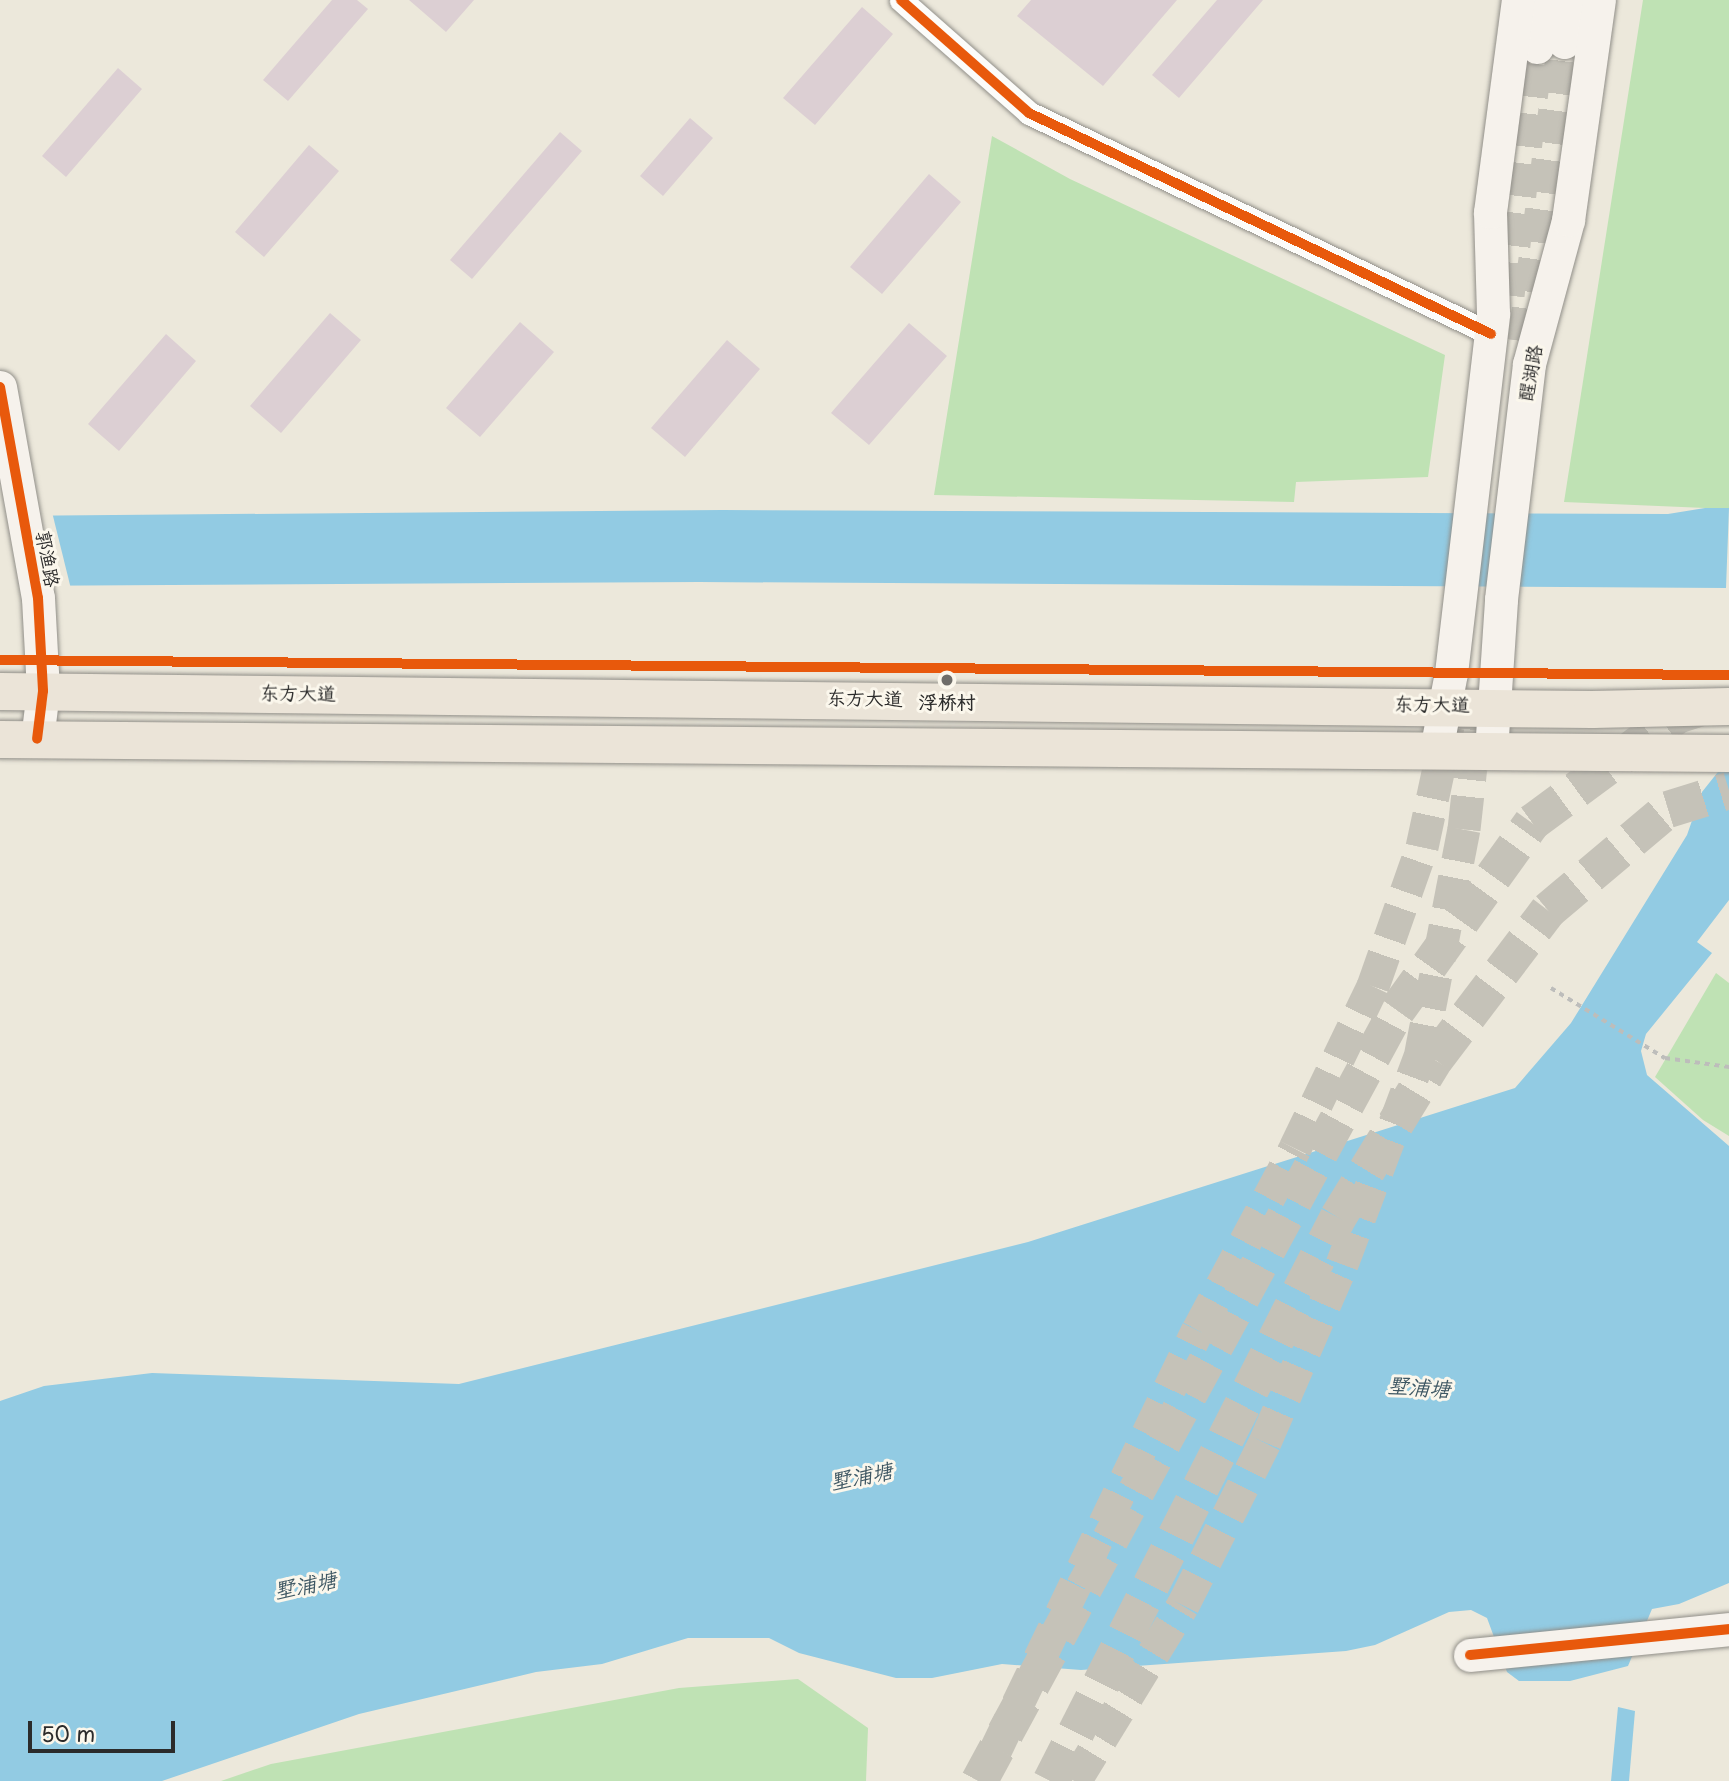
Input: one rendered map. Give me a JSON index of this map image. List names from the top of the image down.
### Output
{
  "streets": {
    "main road": ["醒湖路", "郭渔路", "东方大道"]
  },
  "crossings": [
    ["醒湖路", "东方大道"],
    ["郭渔路", "东方大道"]
  ],
  "water": ["墅浦塘"],
  "places": ["浮桥村"],
  "scale_bar": "50 m"
}
